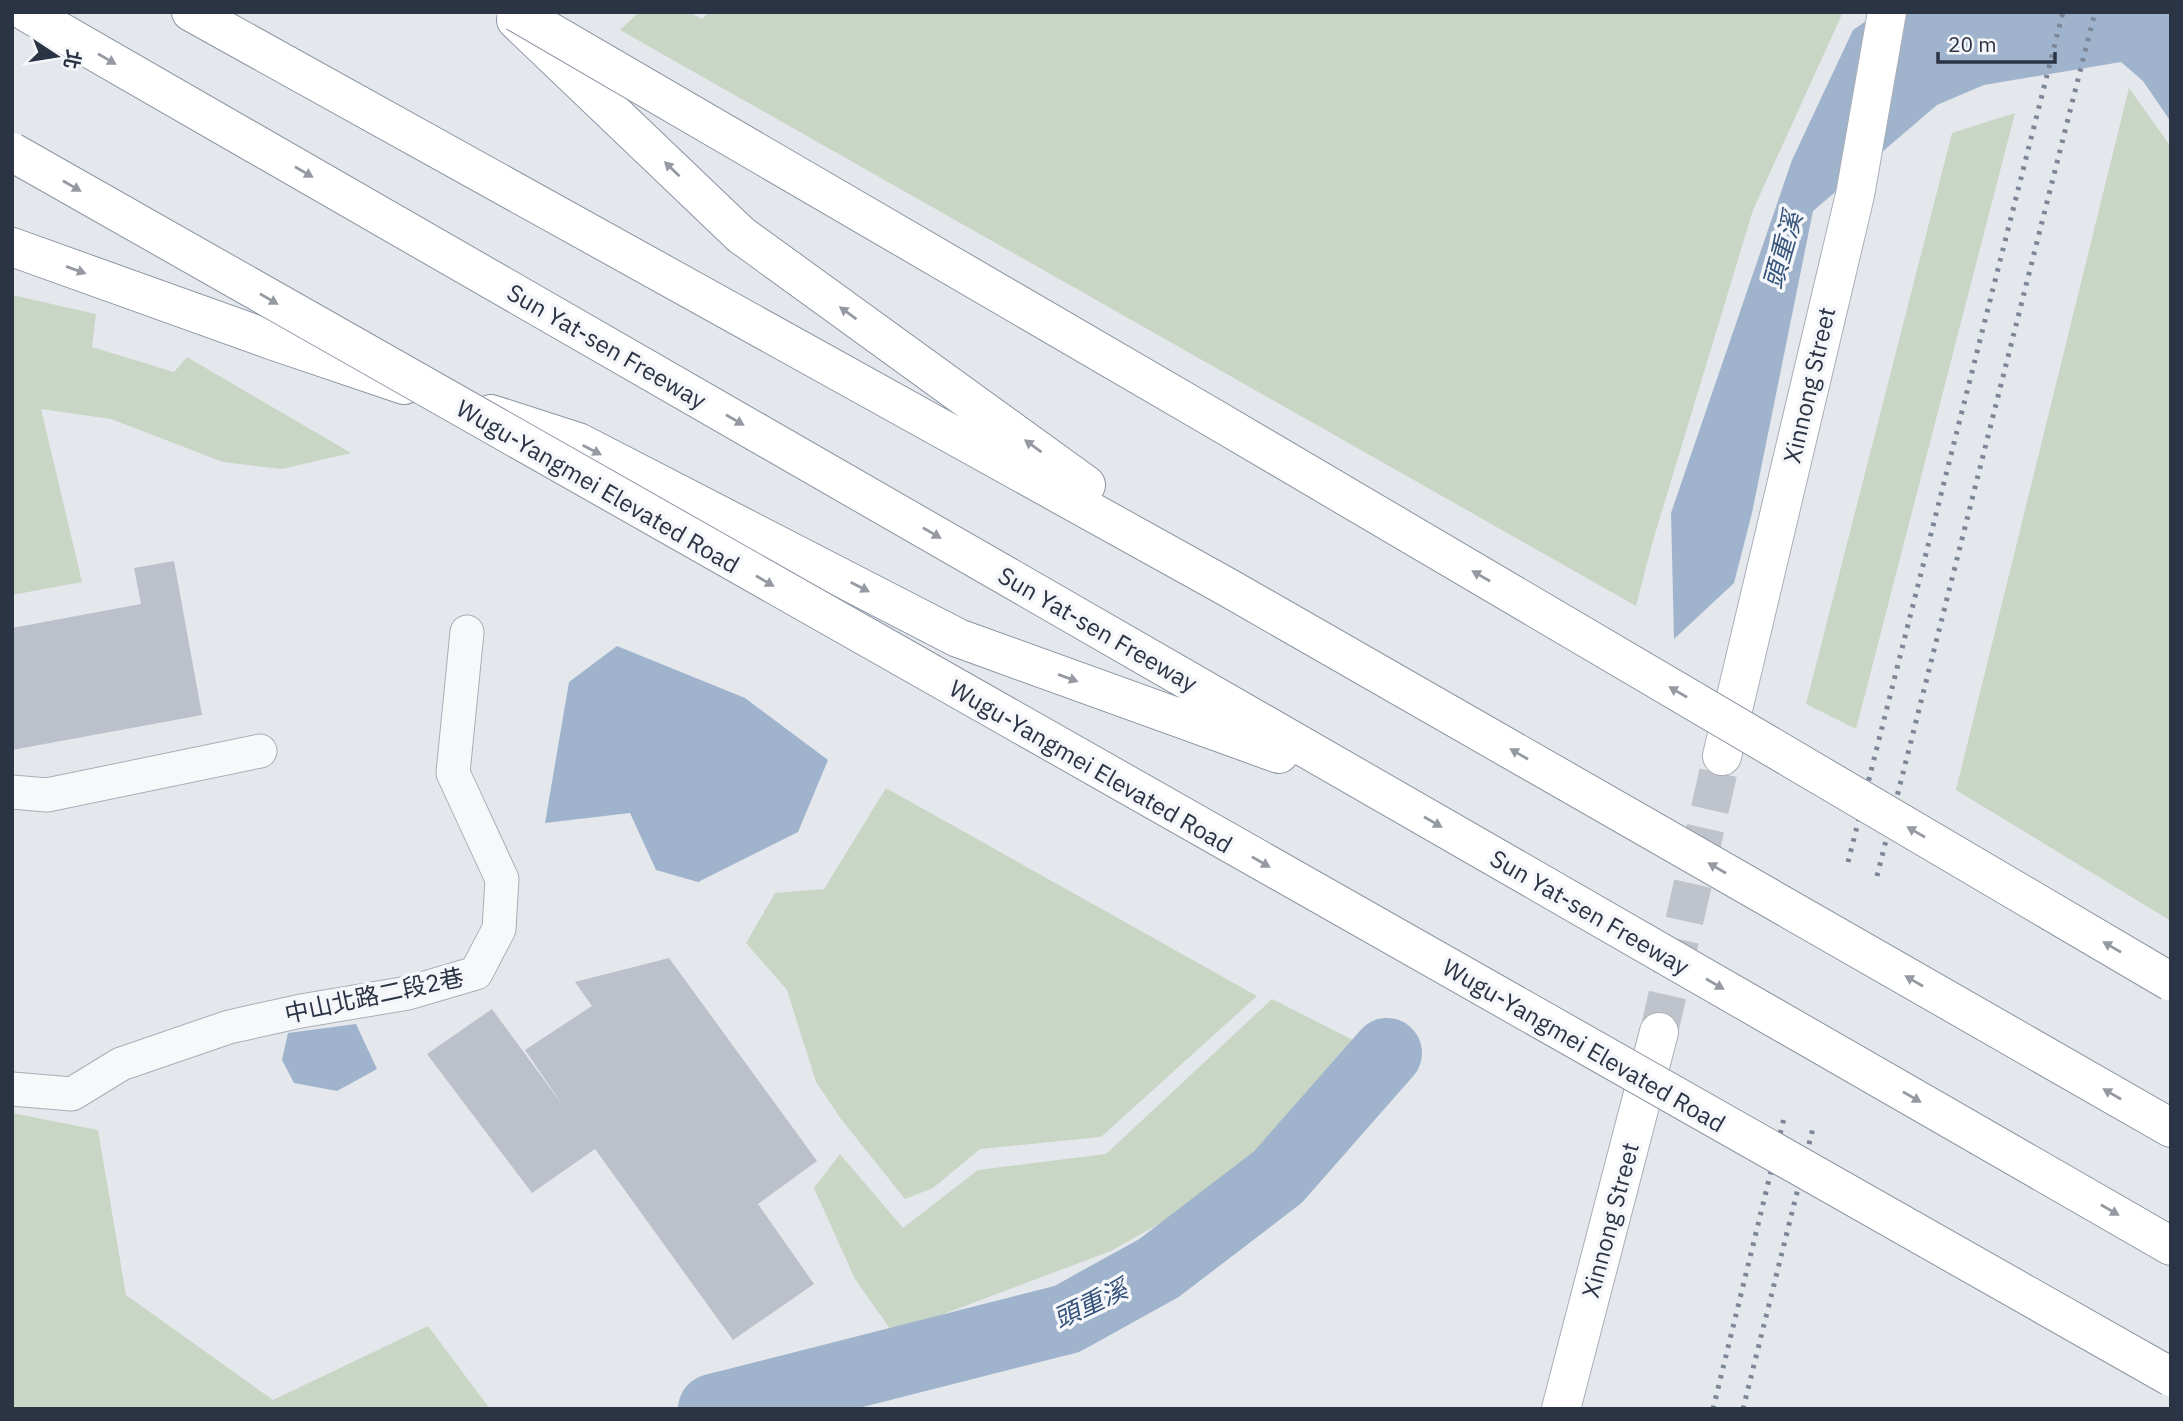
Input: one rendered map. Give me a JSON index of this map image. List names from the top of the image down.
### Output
{
  "streets": {
    "main road": ["Sun Yat-sen Freeway", "Xinnong Street", "Wugu-Yangmei Elevated Road"],
    "street": ["中山北路二段2巷"]
  },
  "water": ["頭重溪"],
  "scale_bar": "20 m",
  "north": "right"
}
